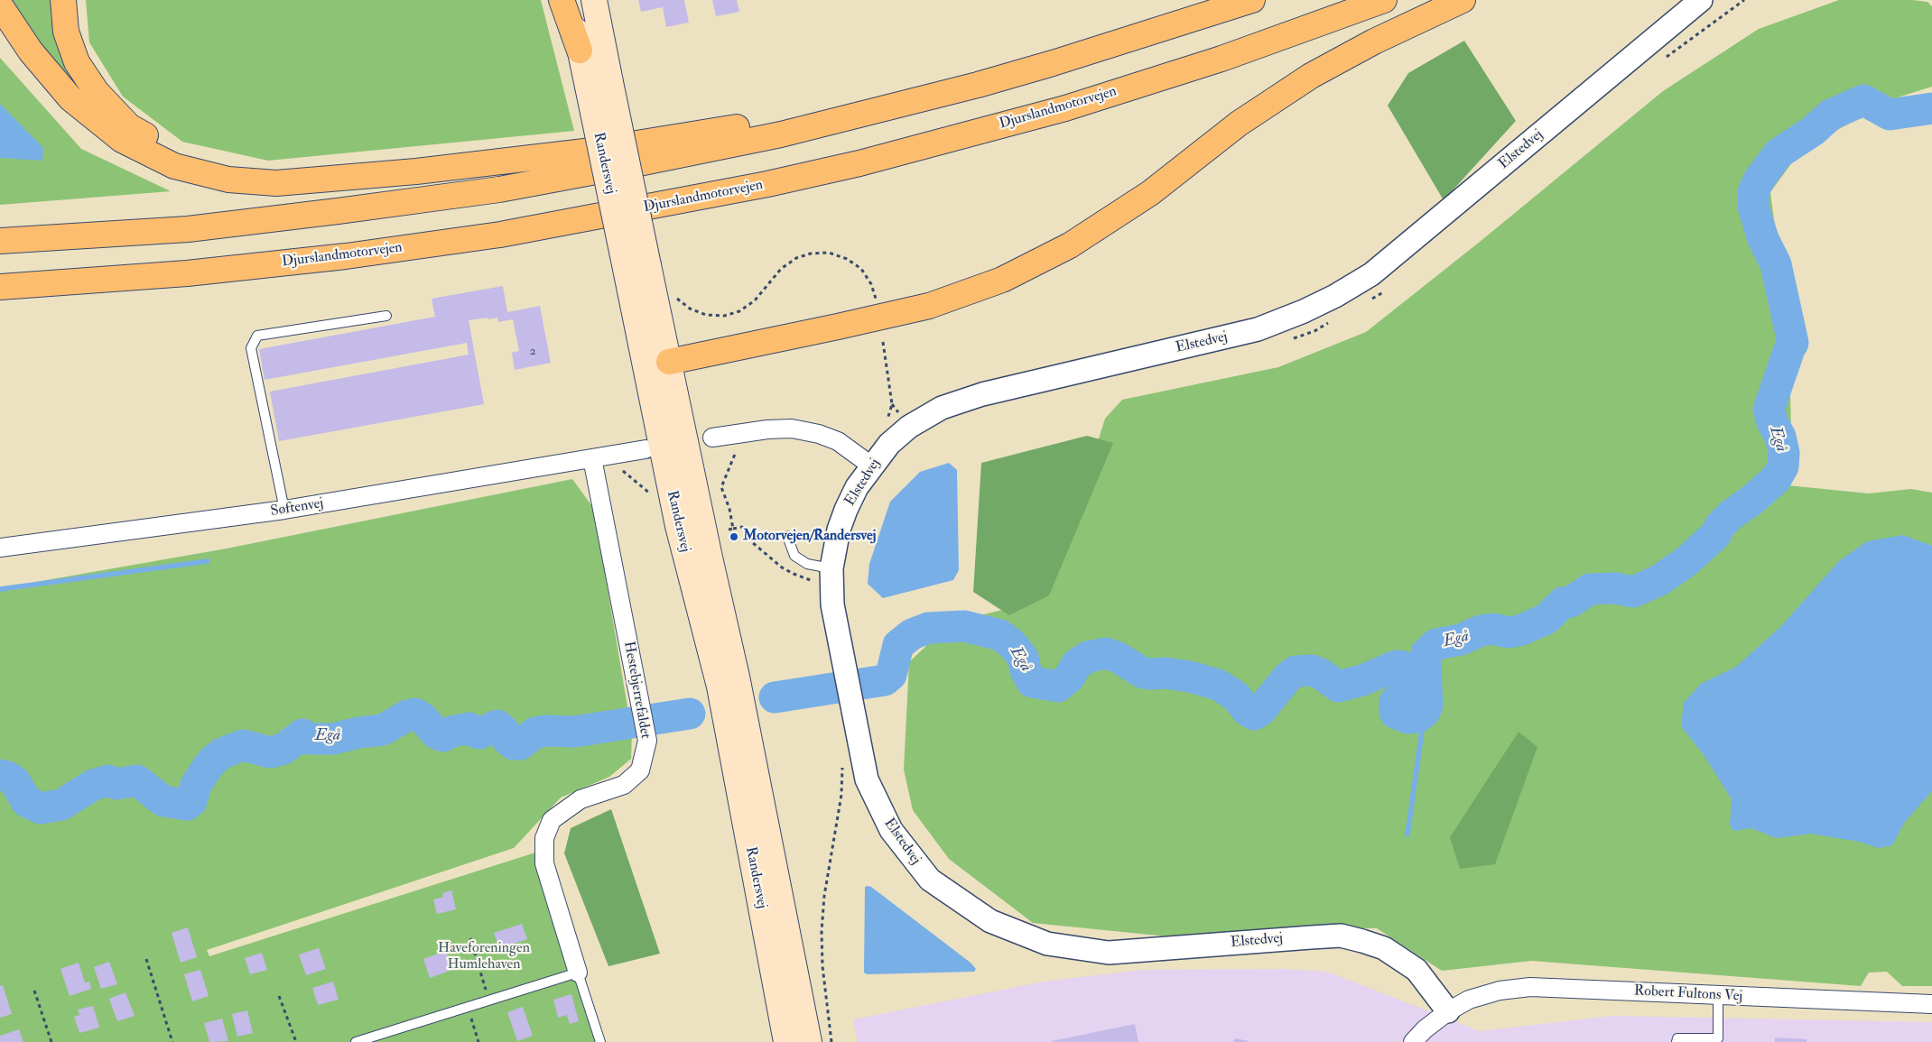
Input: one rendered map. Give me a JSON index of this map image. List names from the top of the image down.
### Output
{
  "streets": {
    "highway": ["Djurslandmotorvejen"],
    "main road": ["Randersvej"],
    "street": [
      "Elstedvej",
      "Søftenvej",
      "Hestebjerrefaldet",
      "Robert Fultons Vej"
    ]
  },
  "crossings": [
    ["Elstedvej", "Robert Fultons Vej"],
    ["Søftenvej", "Hestebjerrefaldet"]
  ],
  "water": ["Egå"],
  "parks": ["Haveforeningen Humlehaven"],
  "places": ["Motorvejen/Randersvej"],
  "house_numbers": ["2"]
}
